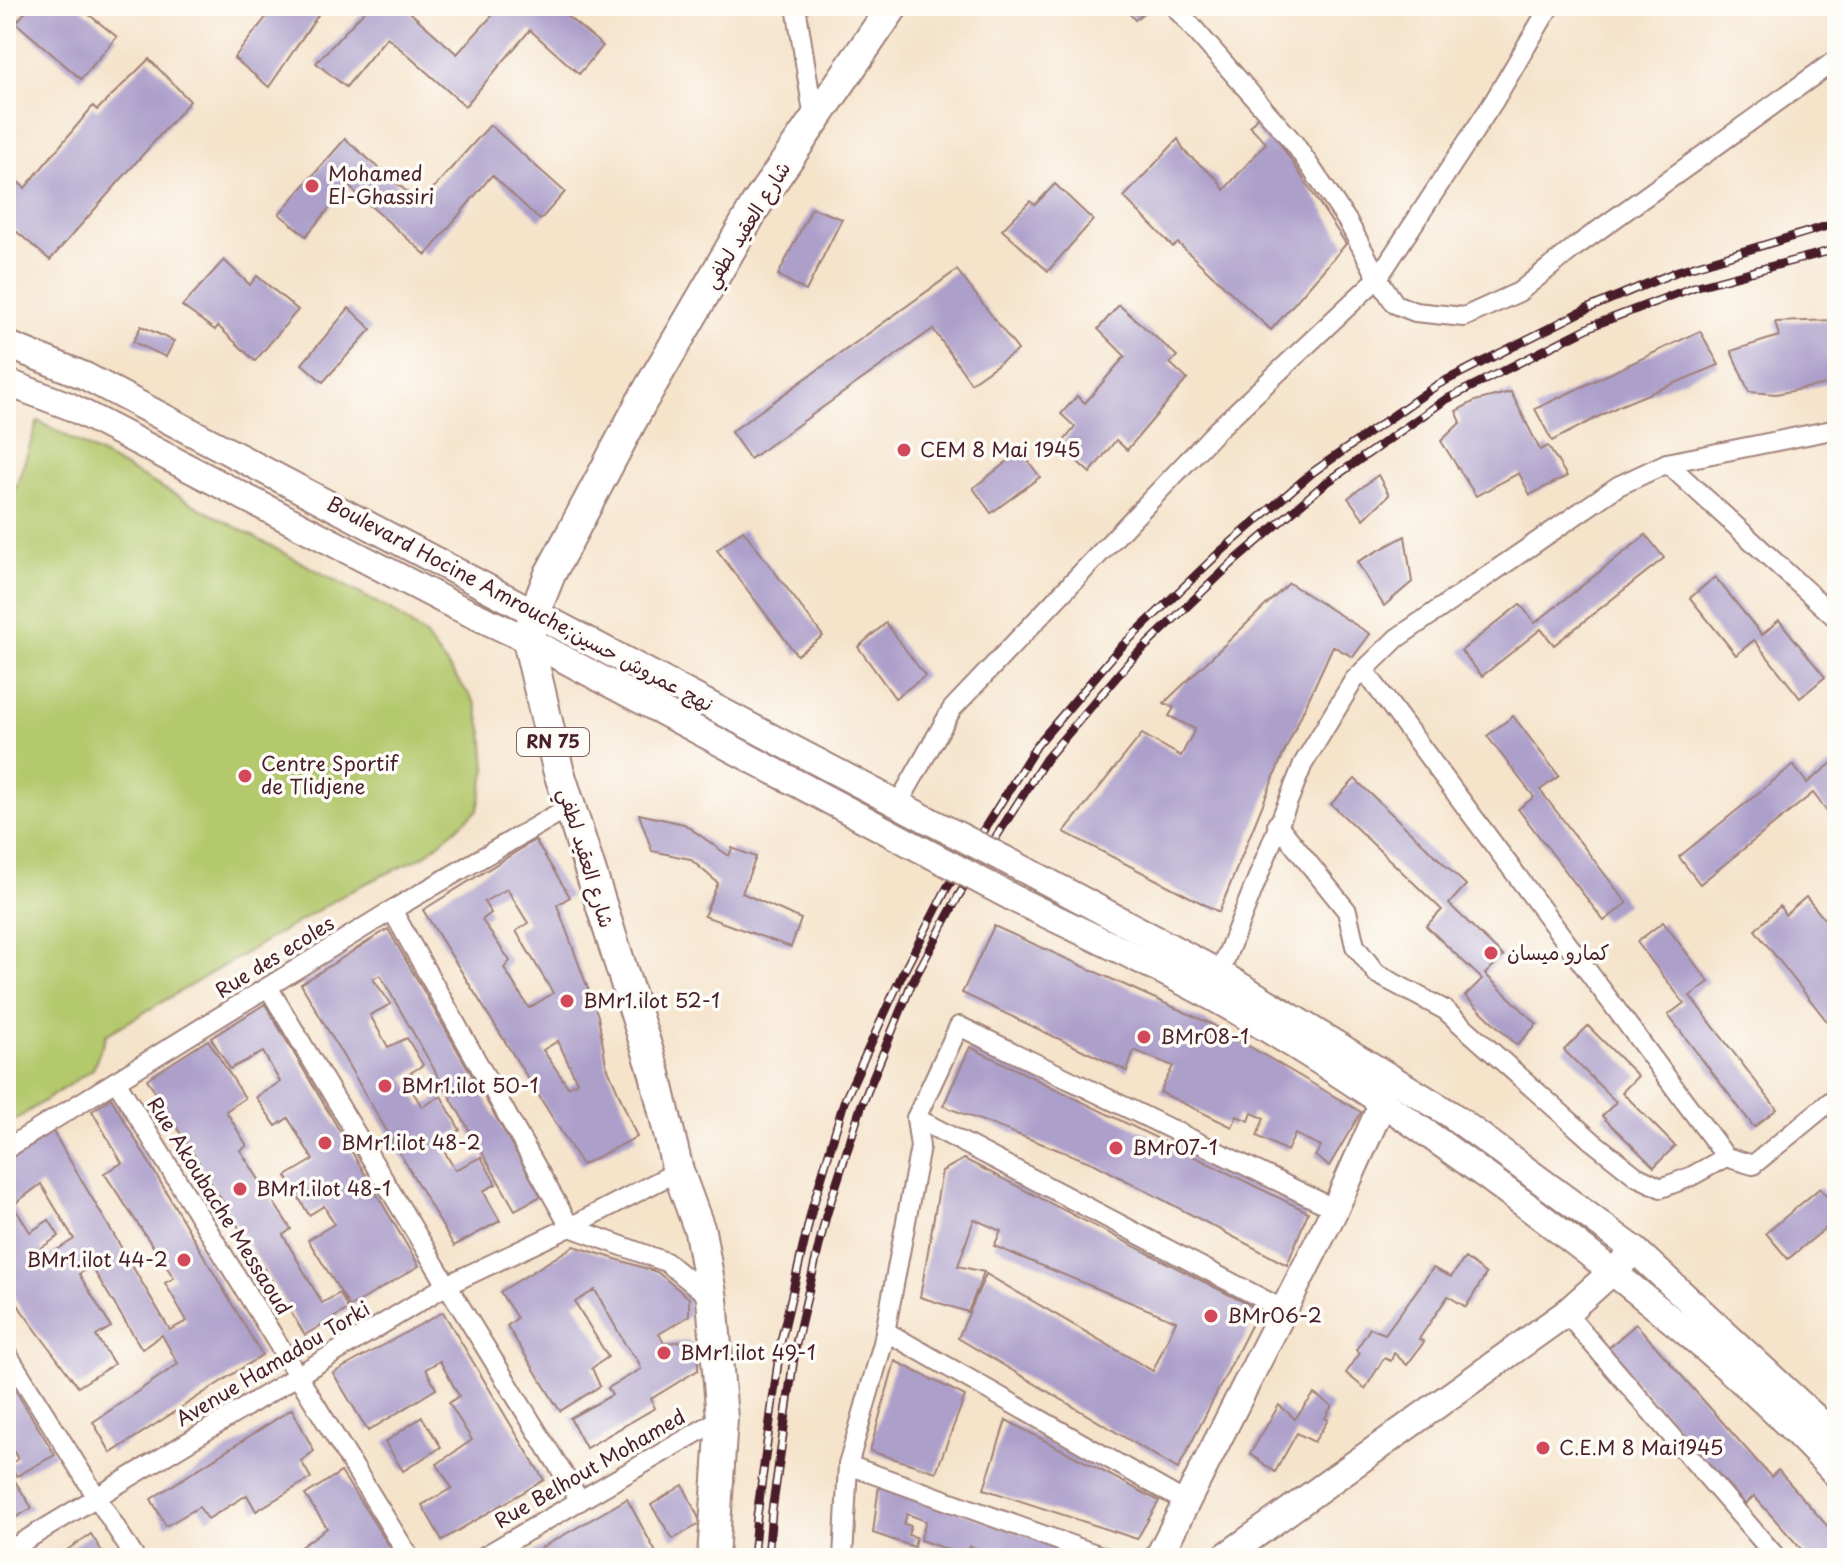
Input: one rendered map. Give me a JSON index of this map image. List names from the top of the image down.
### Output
{
  "streets": {
    "main road": ["شارع العقيد لطفي", "Boulevard Hocine Amrouche;نهج عمروش حسين", "RN 75"],
    "street": [
      "Rue des ecoles",
      "Rue Akoubache Messaoud",
      "Avenue Hamadou Torki",
      "Rue Belhout Mohamed"
    ]
  },
  "crossings": [
    ["شارع العقيد لطفي", "Boulevard Hocine Amrouche;نهج عمروش حسين"],
    ["شارع العقيد لطفي", "Rue des ecoles"],
    ["شارع العقيد لطفي", "Avenue Hamadou Torki"],
    ["شارع العقيد لطفي", "Rue Belhout Mohamed"],
    ["Rue des ecoles", "Rue Akoubache Messaoud"],
    ["Rue Akoubache Messaoud", "Avenue Hamadou Torki"]
  ],
  "places": [
    "Mohamed El-Ghassiri",
    "CEM 8 Mai 1945",
    "Centre Sportif de Tlidjene",
    "كمارو ميسان",
    "BMr1.ilot 52-1",
    "BMr08-1",
    "BMr1.ilot 50-1",
    "BMr1.ilot 48-2",
    "BMr07-1",
    "BMr1.ilot 48-1",
    "BMr1.ilot 44-2",
    "BMr06-2",
    "BMr1.ilot 49-1",
    "C.E.M 8 Mai1945"
  ]
}
